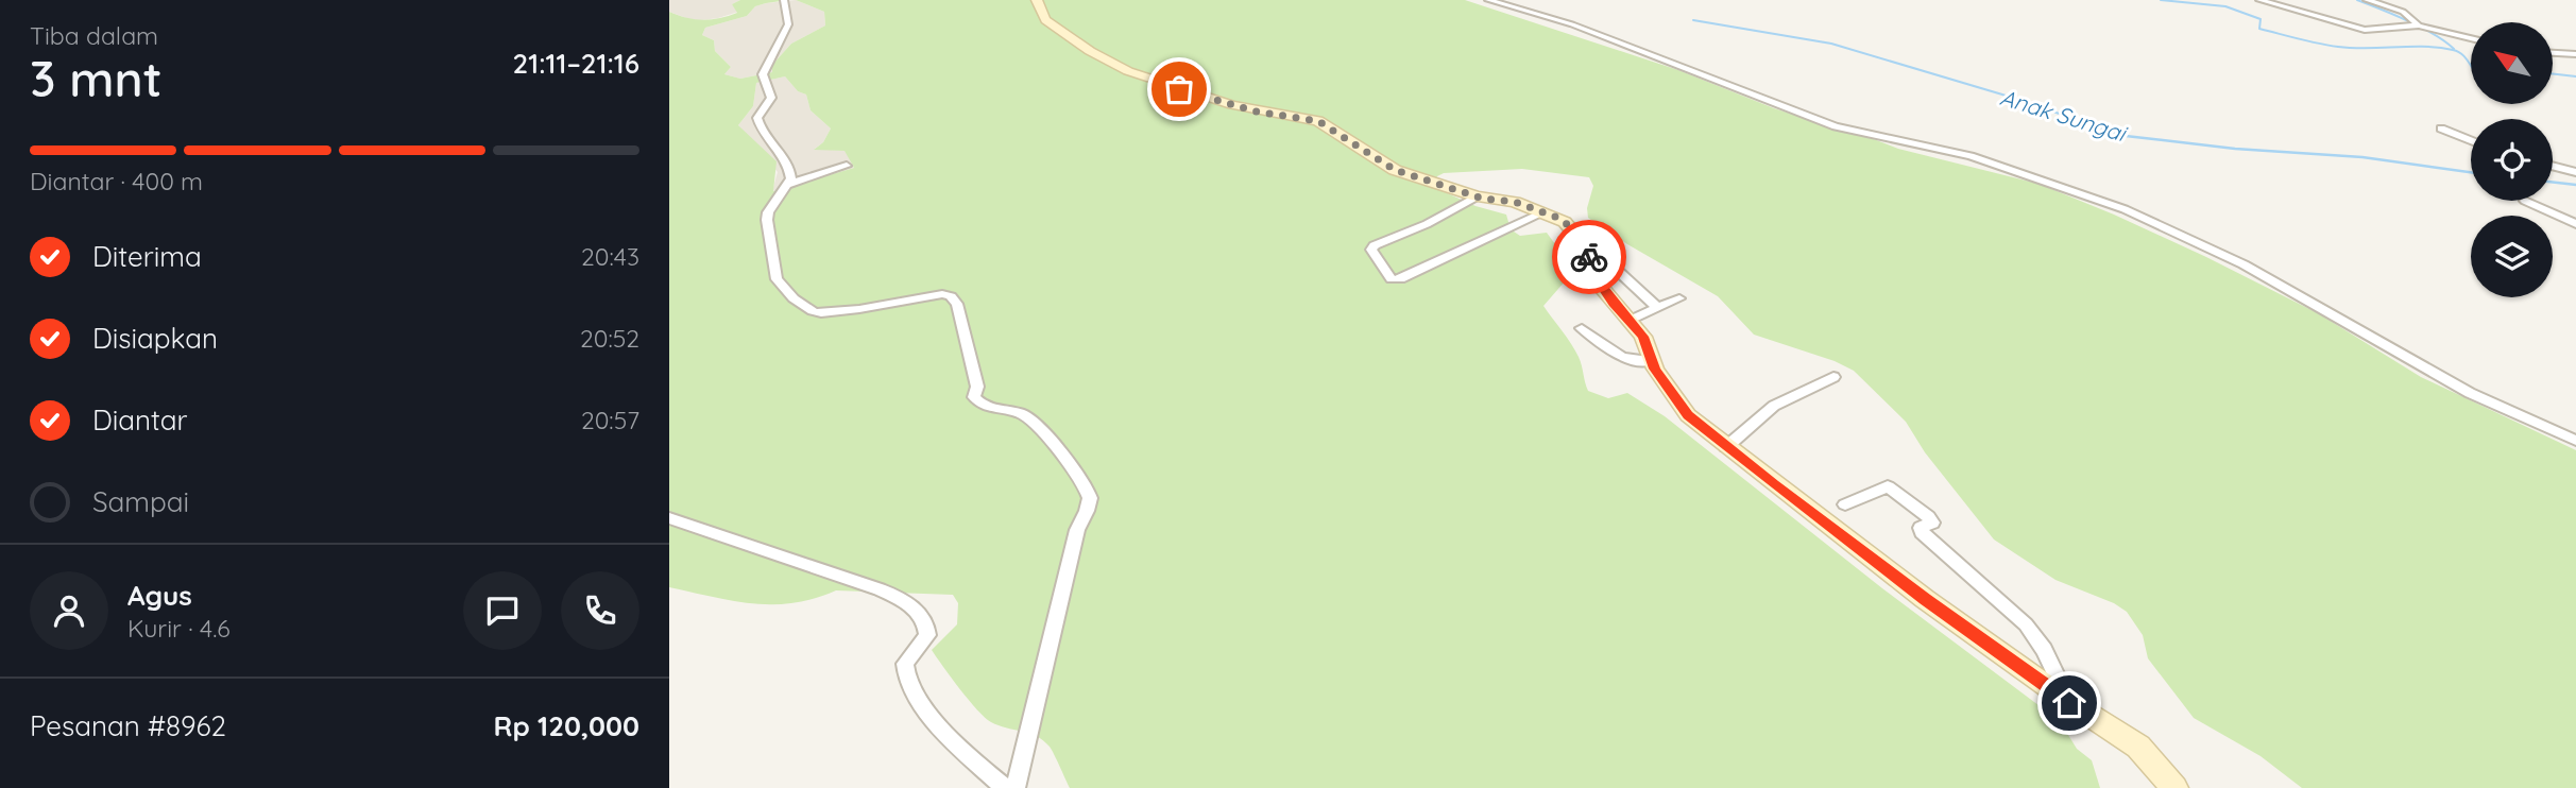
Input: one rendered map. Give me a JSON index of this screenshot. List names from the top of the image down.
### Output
{
  "water": ["Anak Sungai"],
  "north": "top left",
  "page": {
    "heading": ["3 mnt", "Tiba dalam", "21:11–21:16"],
    "panel": [
      "Agus",
      "Kurir · 4.6",
      "Pesanan #8962",
      "Rp 120,000"
    ],
    "bar": "Diantar · 400 m",
    "list": [
      ["Diterima", "20:43"],
      ["Disiapkan", "20:52"],
      ["Diantar", "20:57"],
      "Sampai"
    ]
  }
}
